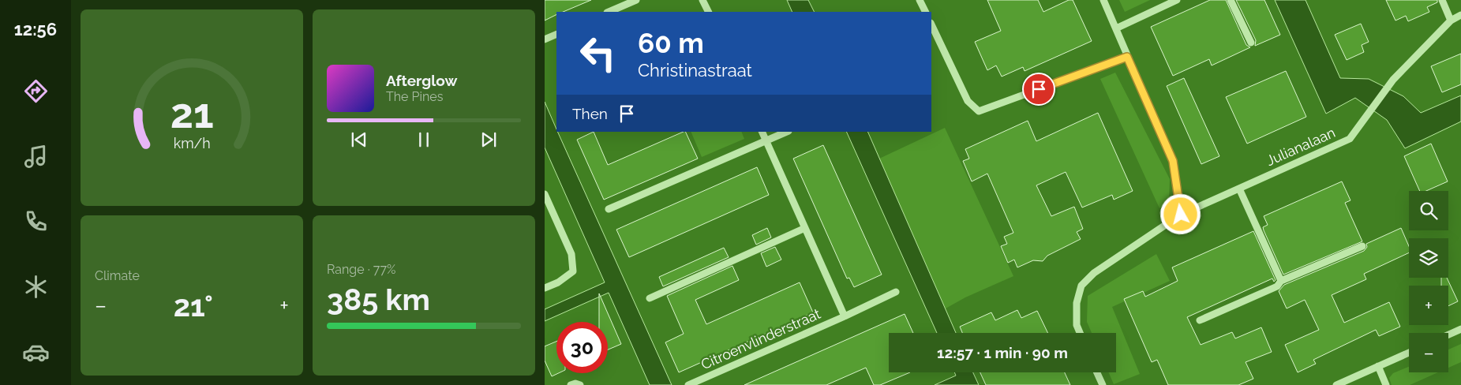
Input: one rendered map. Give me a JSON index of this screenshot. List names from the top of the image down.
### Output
{
  "streets": {
    "street": ["Julianalaan", "Citroenvlinderstraat"]
  },
  "page": {
    "tabs": "12:56",
    "turn": ["60 m", "Christinastraat"],
    "song": ["Afterglow", "The Pines"],
    "then": "Then",
    "map_buttons": ["+", "−"],
    "tile": [
      "Climate",
      ["Range · 77%", "385 km"]
    ],
    "heat": ["−", "21°", "+"],
    "limit": "30",
    "trip": "12:57 · 1 min · 90 m",
    "gauge": ["21", "km/h"]
  }
}
